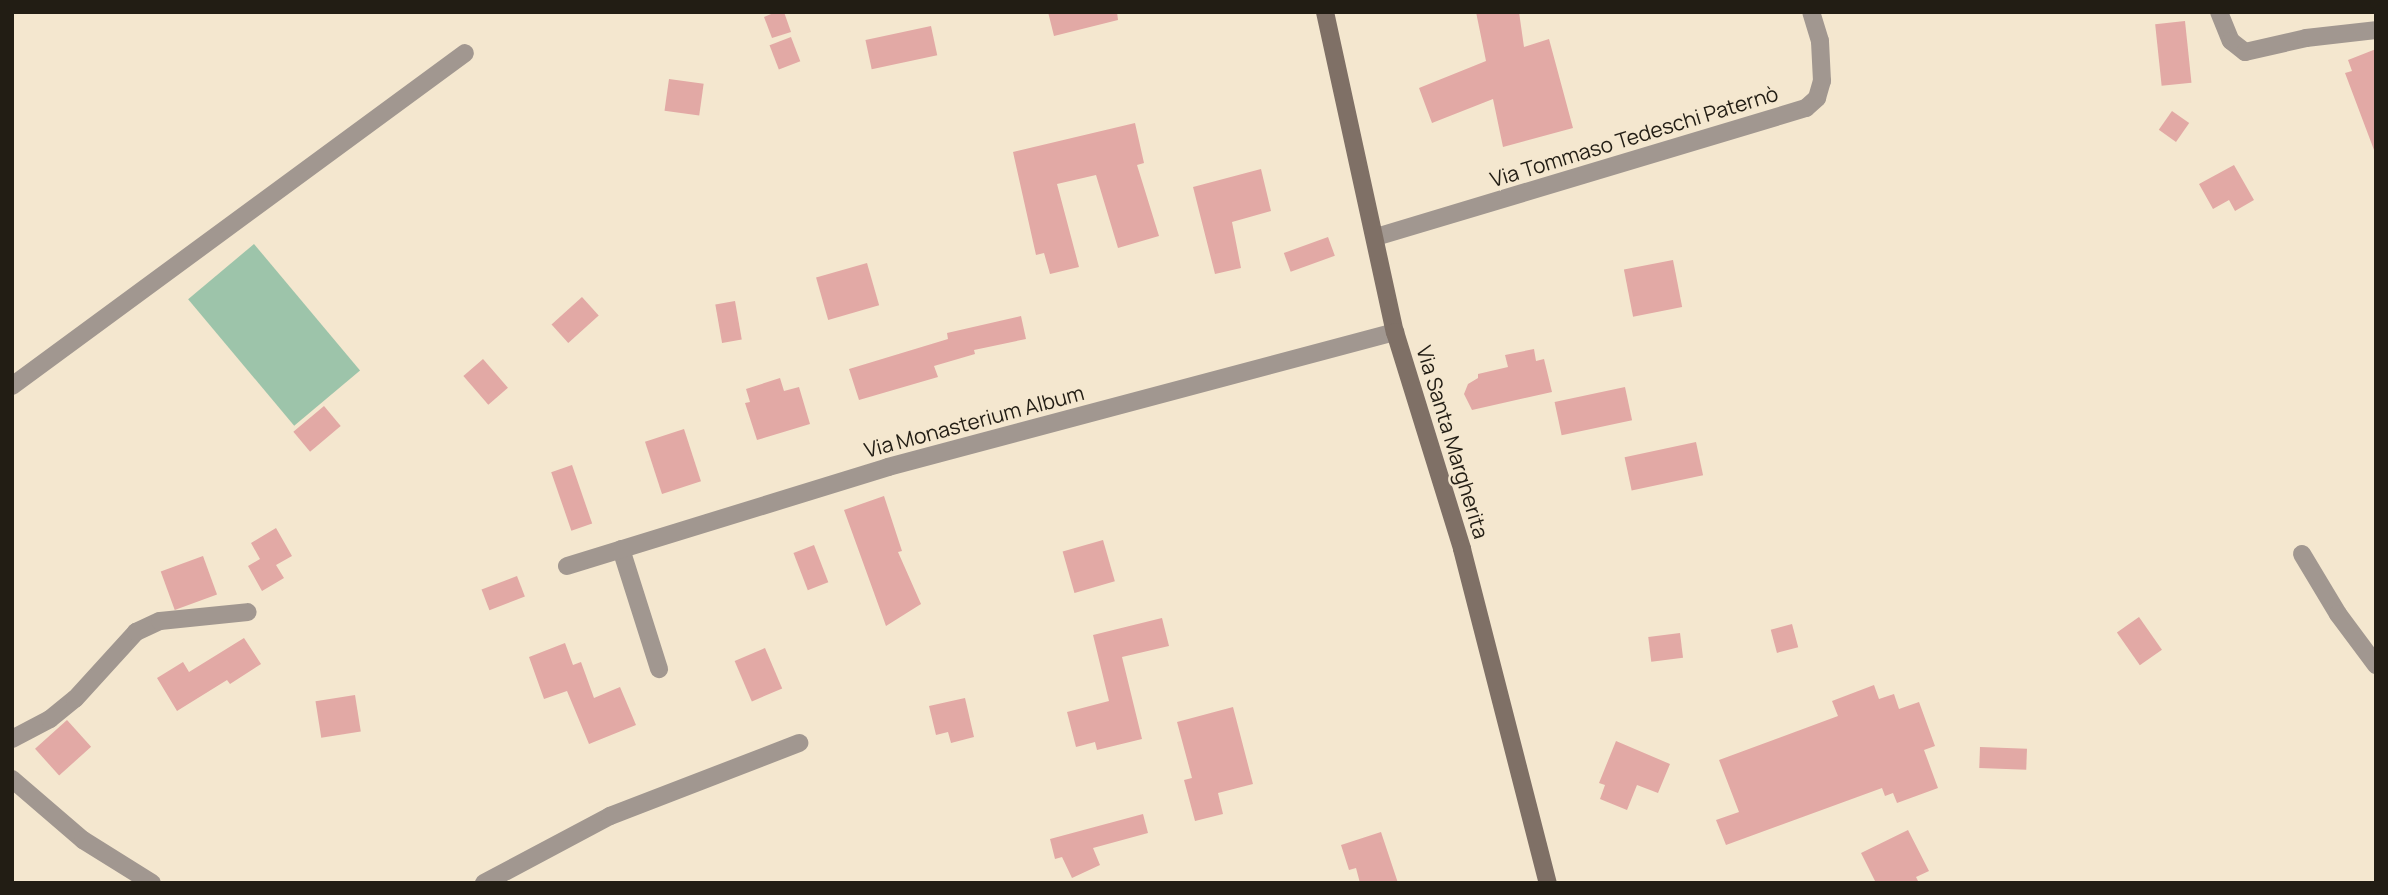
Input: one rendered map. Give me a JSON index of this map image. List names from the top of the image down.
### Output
{
  "streets": {
    "street": ["Via Tommaso Tedeschi Paternò", "Via Monasterium Album", "Via Santa Margherita"]
  },
  "crossings": [
    ["Via Tommaso Tedeschi Paternò", "Via Santa Margherita"],
    ["Via Monasterium Album", "Via Santa Margherita"]
  ]
}
